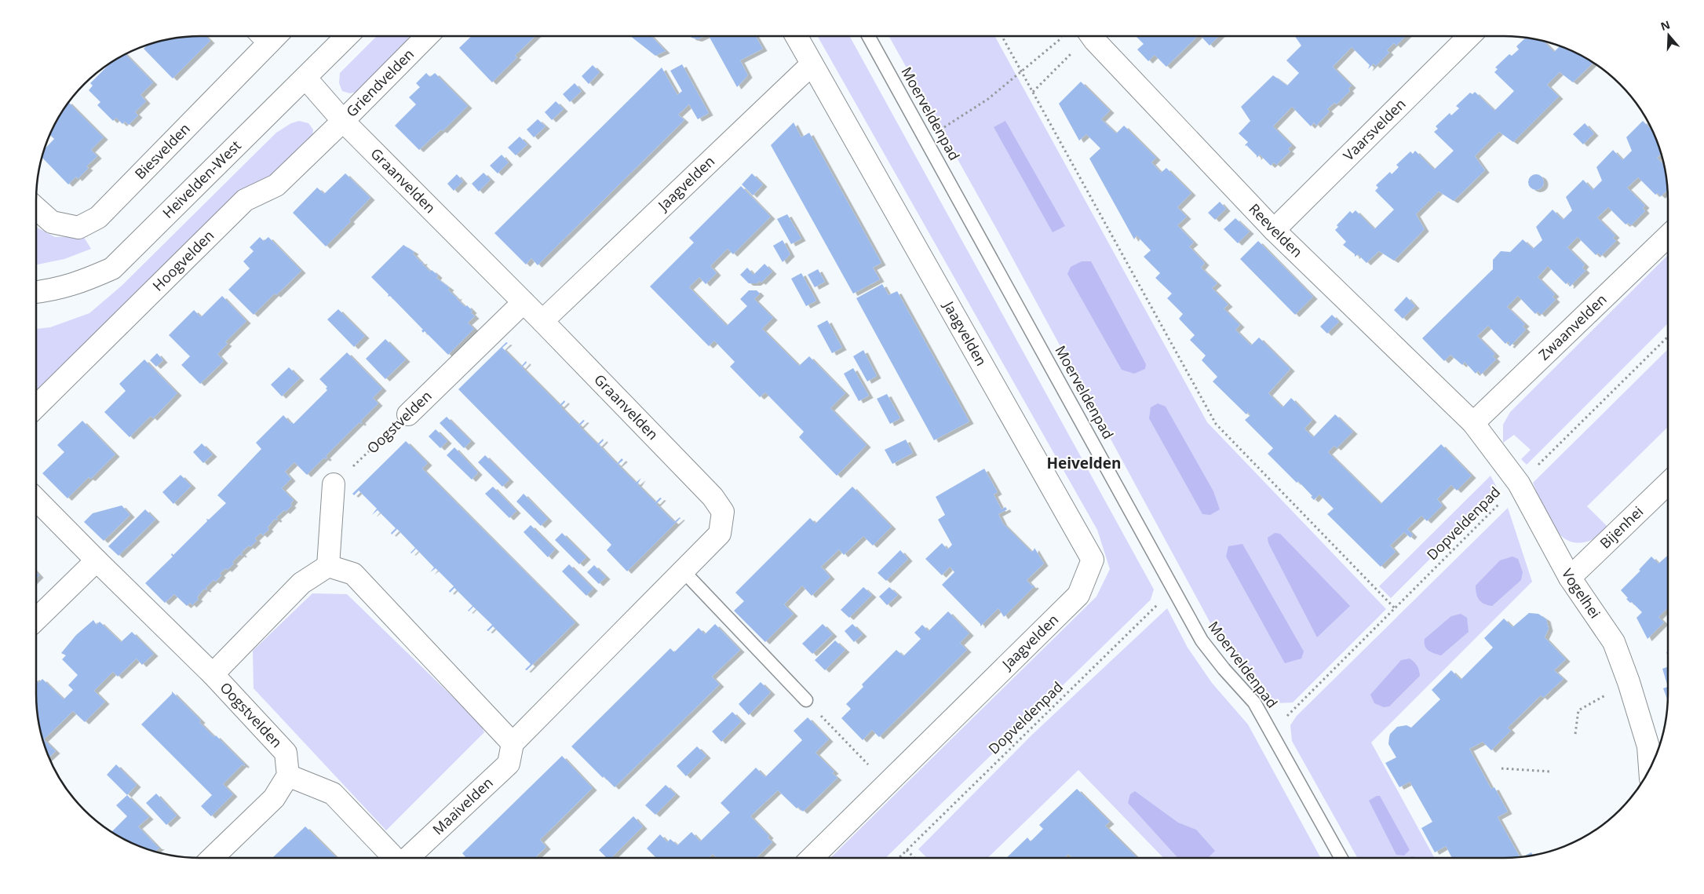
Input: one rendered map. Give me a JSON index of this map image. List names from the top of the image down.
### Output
{
  "streets": {
    "street": [
      "Griendvelden",
      "Vaarsvelden",
      "Biesvelden",
      "Heivelden-West",
      "Graanvelden",
      "Jaagvelden",
      "Reevelden",
      "Hoogvelden",
      "Zwaanvelden",
      "Oogstvelden",
      "Bijenhei",
      "Vogelhei",
      "Maaivelden"
    ],
    "lane": ["Moerveldenpad"],
    "path": ["Dopveldenpad"]
  },
  "crossings": [
    ["Griendvelden", "Graanvelden"],
    ["Griendvelden", "Hoogvelden"],
    ["Moerveldenpad", "Dopveldenpad"],
    ["Vaarsvelden", "Reevelden"],
    ["Heivelden-West", "Graanvelden"],
    ["Graanvelden", "Jaagvelden"],
    ["Graanvelden", "Hoogvelden"],
    ["Graanvelden", "Oogstvelden"],
    ["Graanvelden", "Maaivelden"],
    ["Reevelden", "Zwaanvelden"],
    ["Reevelden", "Vogelhei"],
    ["Zwaanvelden", "Vogelhei"],
    ["Oogstvelden", "Maaivelden"],
    ["Dopveldenpad", "Vogelhei"],
    ["Bijenhei", "Vogelhei"]
  ],
  "districts": ["Heivelden"],
  "north": "top"
}
